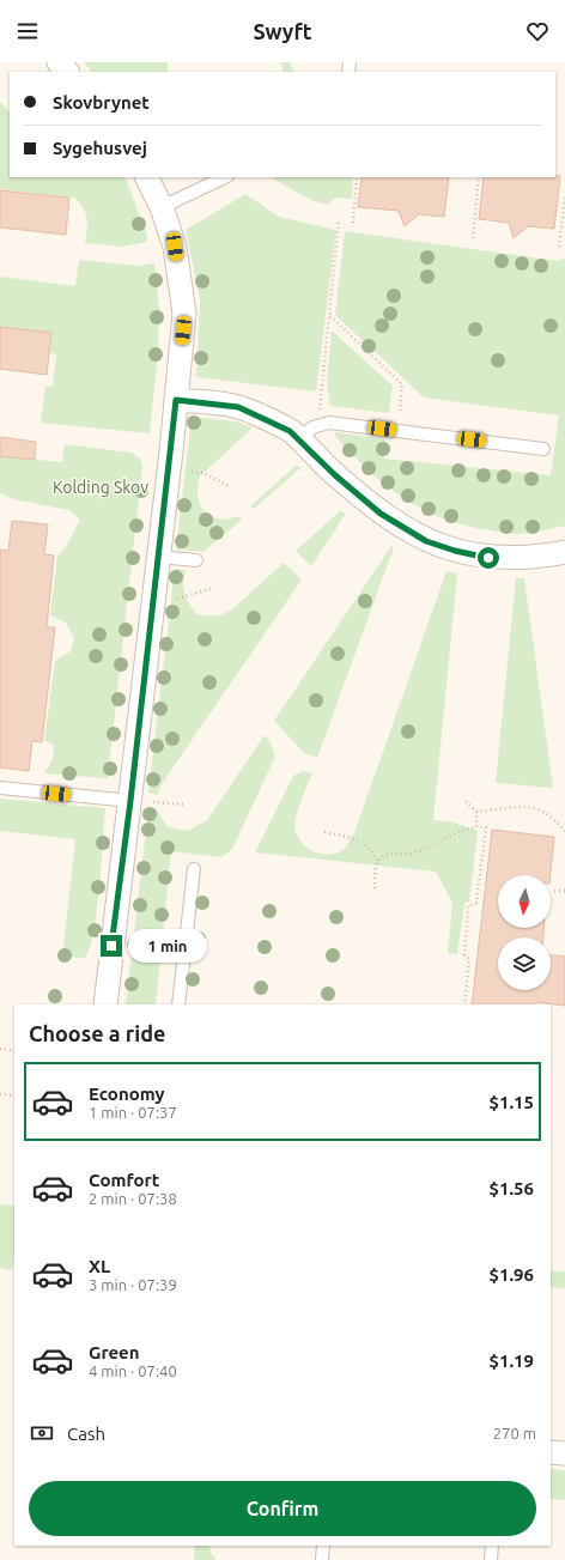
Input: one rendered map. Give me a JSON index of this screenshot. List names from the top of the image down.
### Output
{
  "parks": ["Kolding Skov"],
  "north": "bottom",
  "page": {
    "header": "Swyft",
    "banner": ["Skovbrynet", "Sygehusvej"],
    "bubble": "1 min",
    "heading": "Choose a ride",
    "list": [
      {
        "name": "Economy",
        "note": "1 min · 07:37",
        "value": "$1.15"
      },
      {
        "name": "Comfort",
        "note": "2 min · 07:38",
        "value": "$1.56"
      },
      {
        "name": "XL",
        "note": "3 min · 07:39",
        "value": "$1.96"
      },
      {
        "name": "Green",
        "note": "4 min · 07:40",
        "value": "$1.19"
      }
    ],
    "pay": ["Cash", "270 m"],
    "buttons": "Confirm"
  }
}
